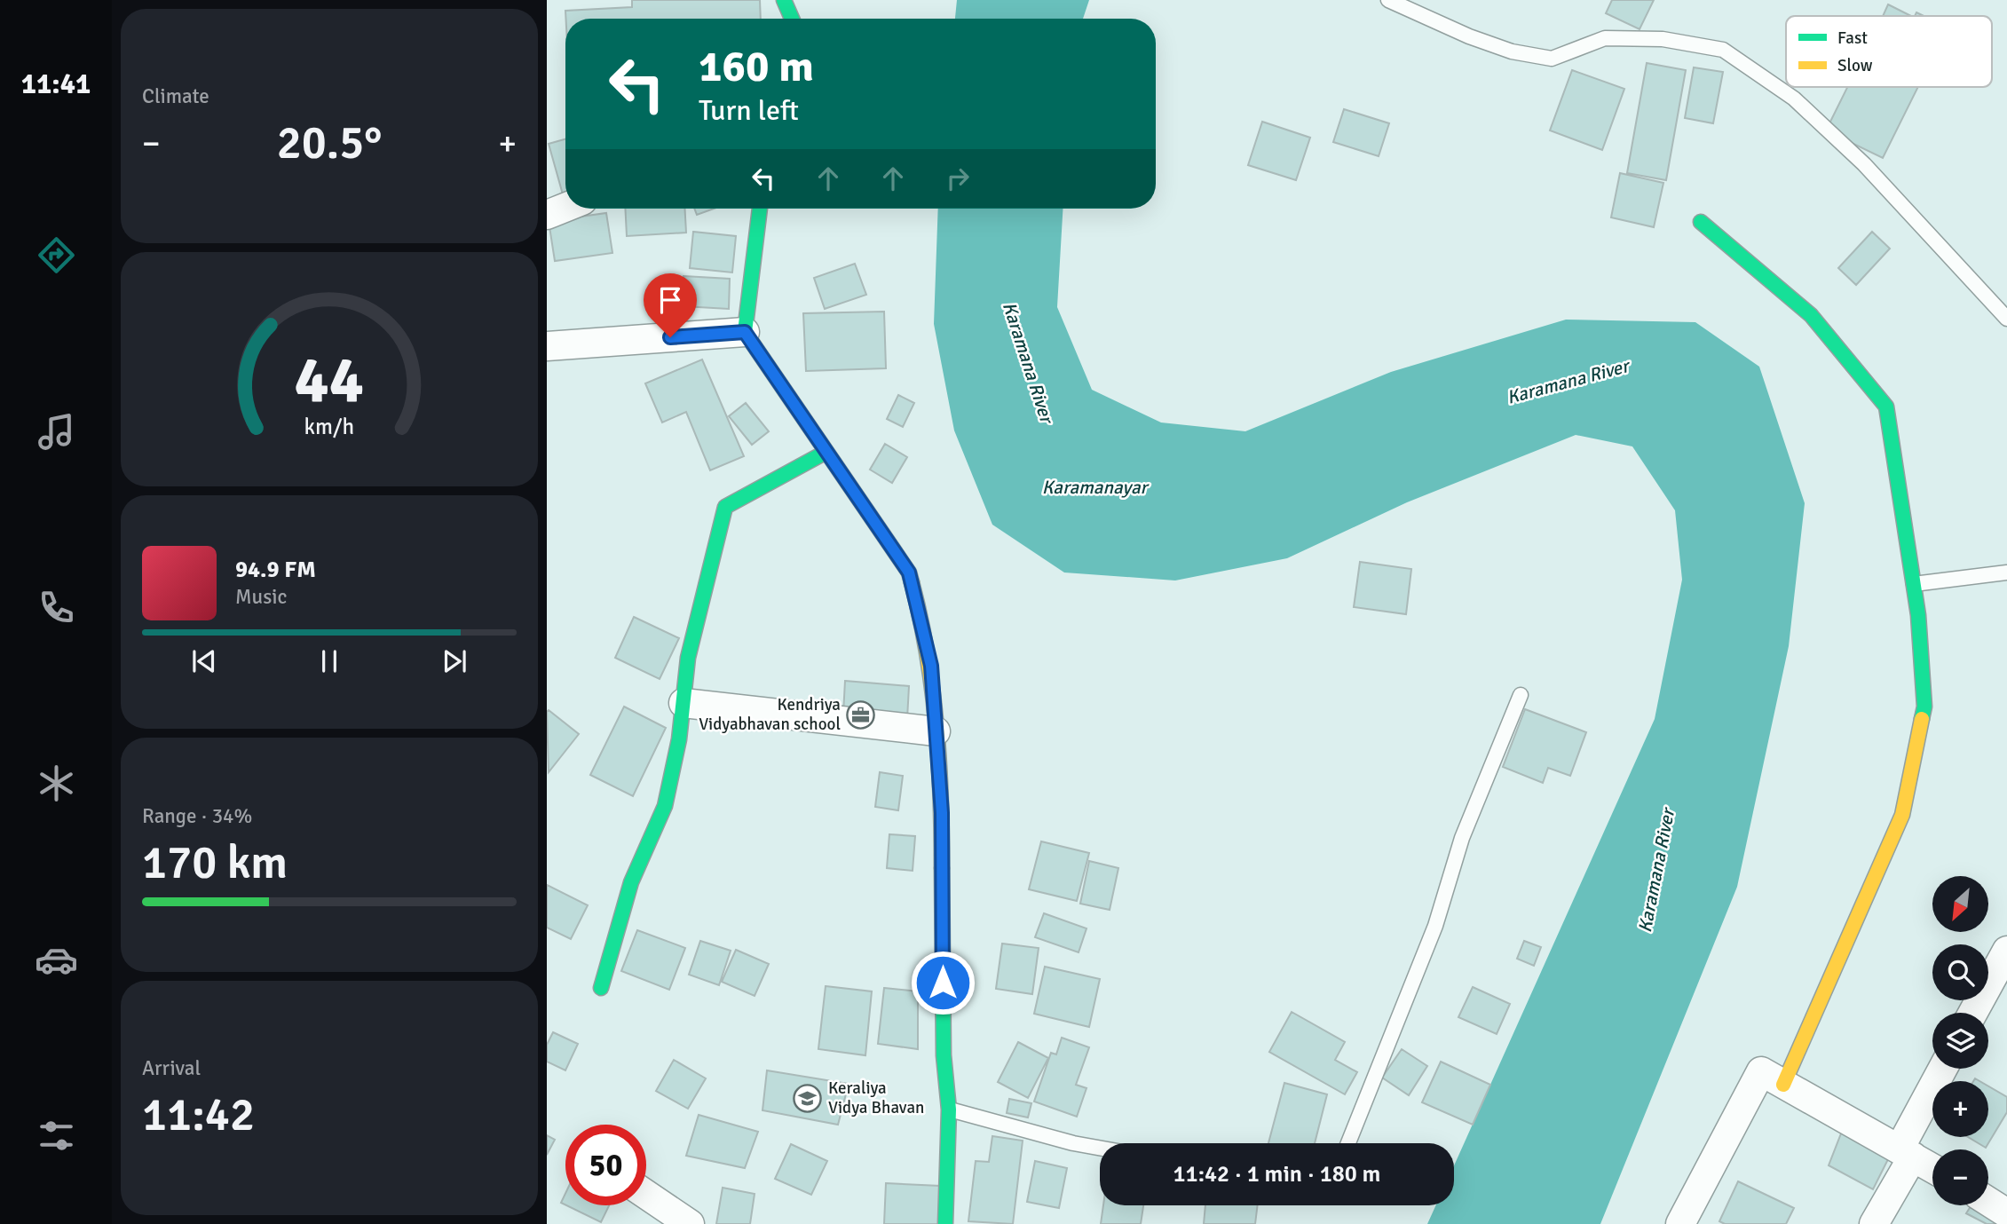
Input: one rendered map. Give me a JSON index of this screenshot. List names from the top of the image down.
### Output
{
  "water": ["Karamana River", "Karamanayar"],
  "places": {
    "office": ["Kendriya Vidyabhavan school"],
    "school or university": ["Keraliya Vidya Bhavan"]
  },
  "legend": ["Fast", "Slow"],
  "north": "bottom left",
  "page": {
    "tabs": "11:41",
    "tile": [
      "Climate",
      ["Range · 34%", "170 km"],
      ["Arrival", "11:42"]
    ],
    "turn": ["160 m", "Turn left"],
    "heat": ["−", "20.5°", "+"],
    "song": ["94.9 FM", "Music"],
    "map_buttons": ["+", "−"],
    "limit": "50",
    "trip": "11:42 · 1 min · 180 m",
    "gauge": ["44", "km/h"]
  }
}
